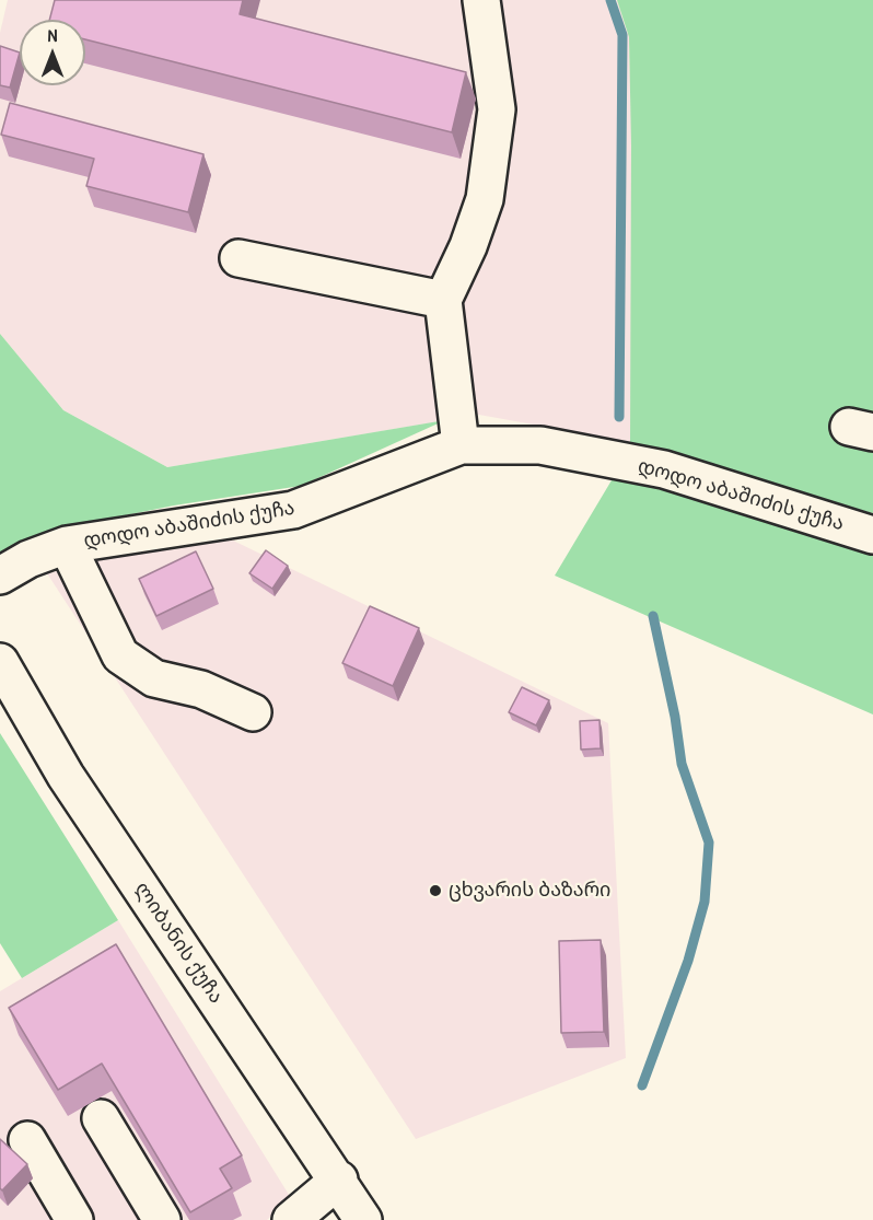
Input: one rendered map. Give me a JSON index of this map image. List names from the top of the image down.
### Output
{
  "streets": {
    "street": ["დოდო აბაშიძის ქუჩა", "ლიბანის ქუჩა"]
  },
  "places": ["ცხვარის ბაზარი"],
  "north": "top"
}
